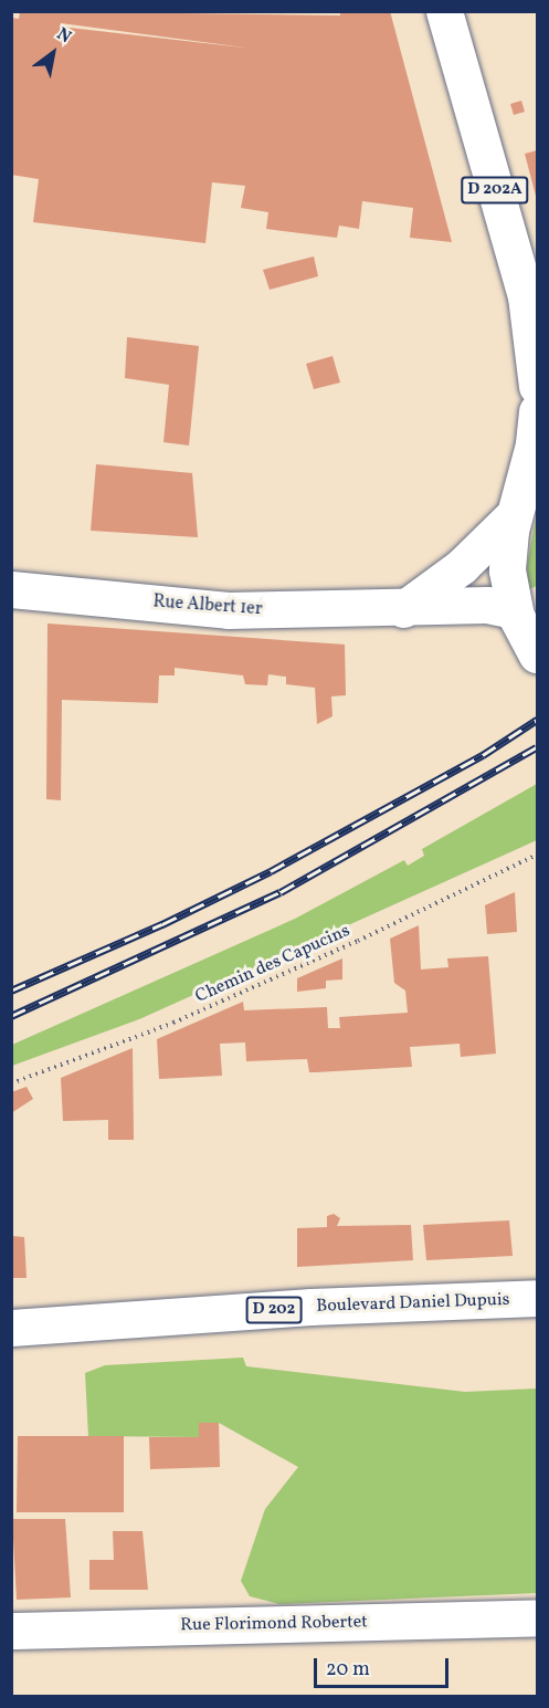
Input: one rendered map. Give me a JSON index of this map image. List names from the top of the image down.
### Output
{
  "streets": {
    "street": [
      "D 202A",
      "Rue Albert 1er",
      "Boulevard Daniel Dupuis",
      "D 202",
      "Rue Florimond Robertet"
    ],
    "path": ["Chemin des Capucins"]
  },
  "scale_bar": "20 m",
  "north": "top right"
}
